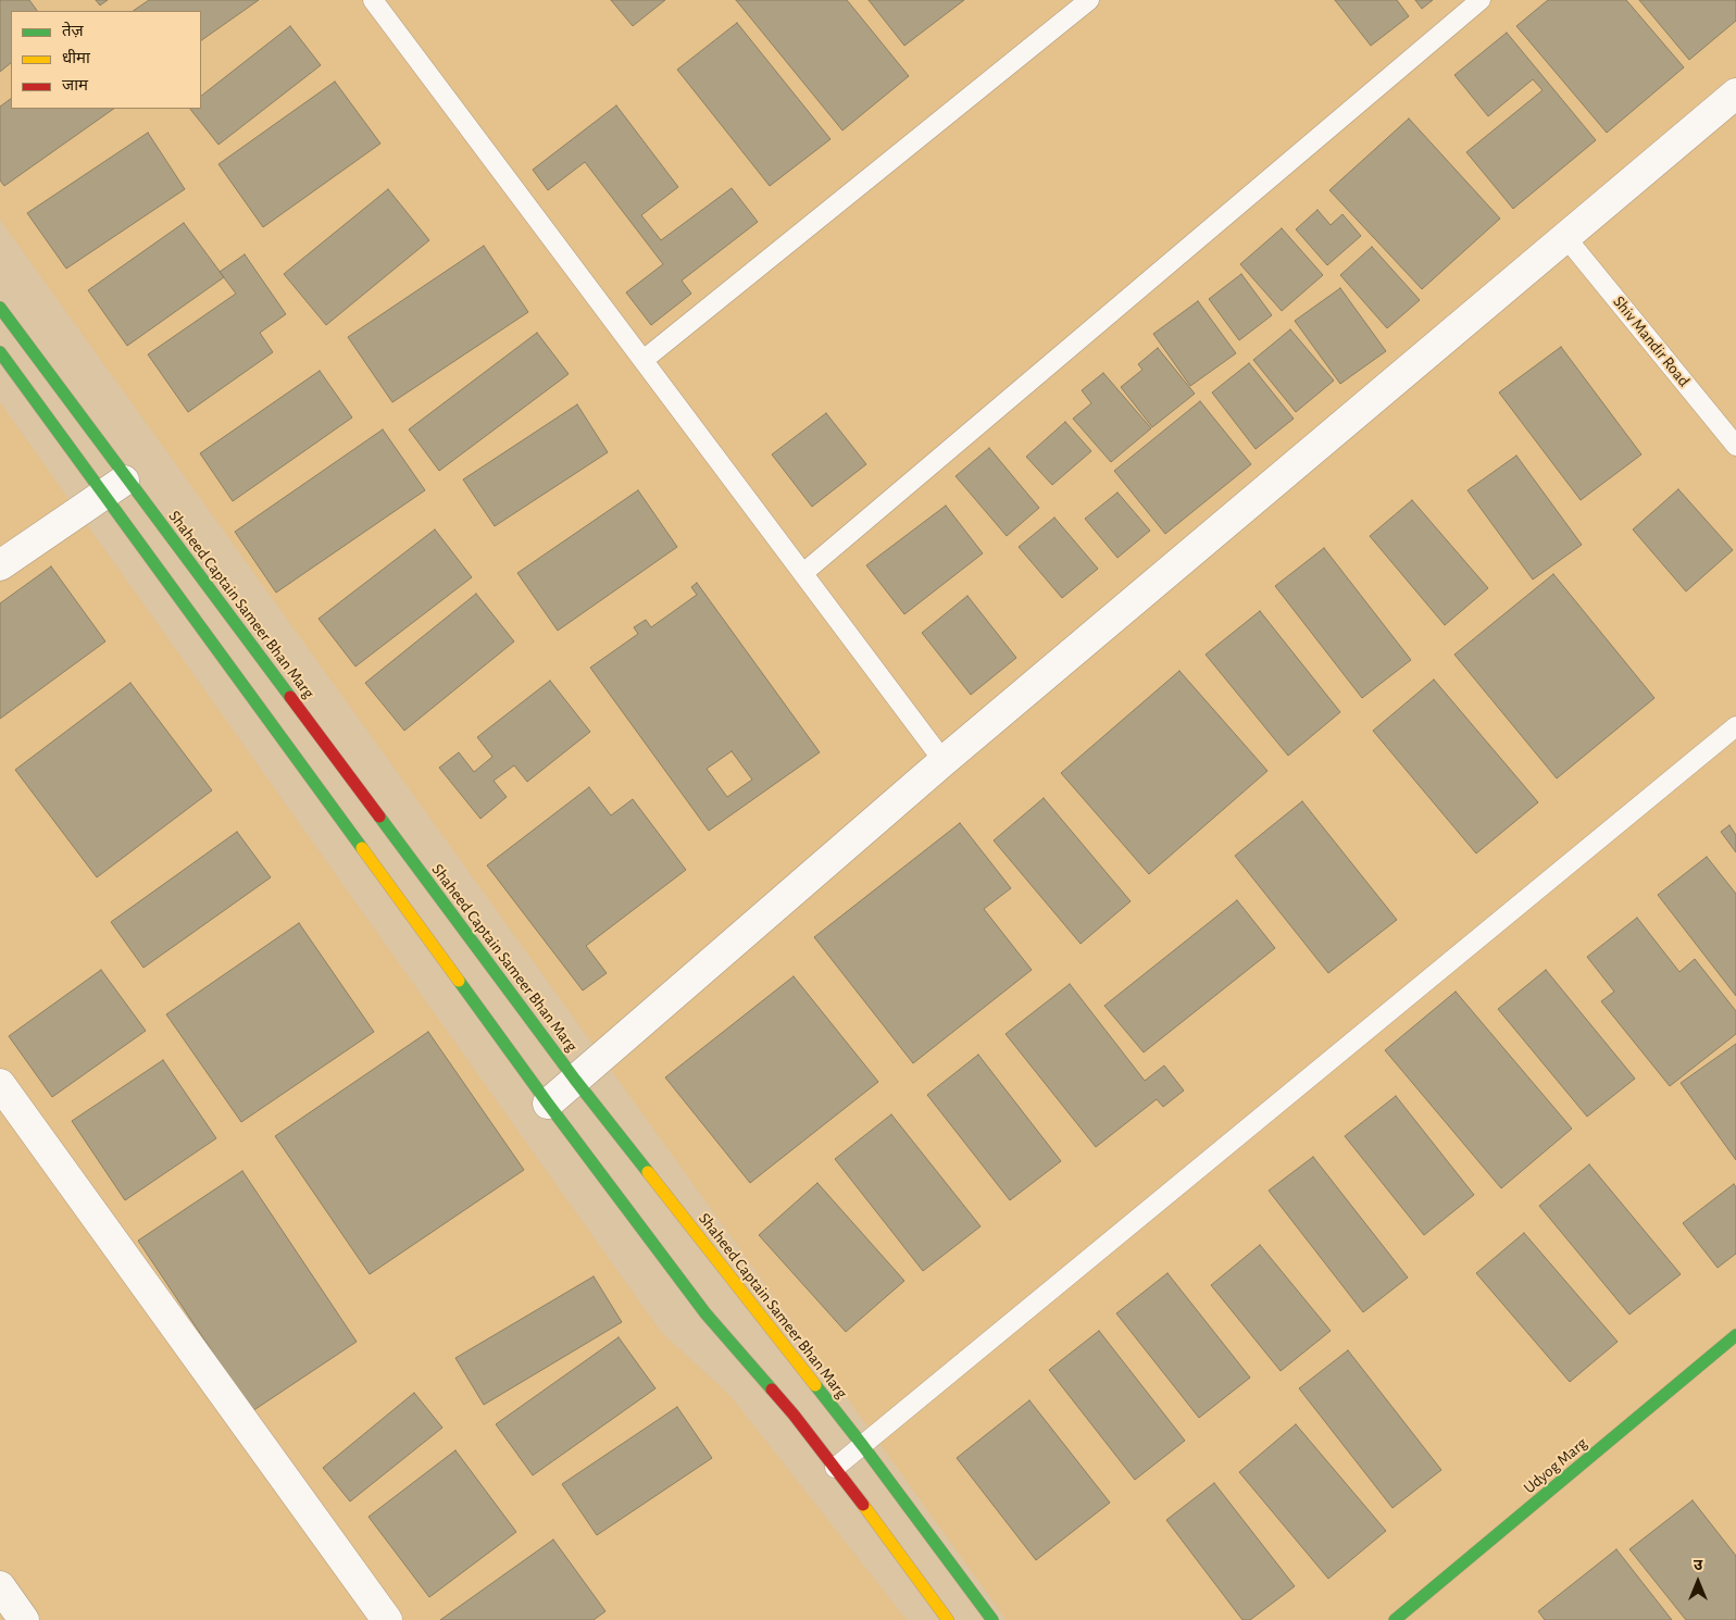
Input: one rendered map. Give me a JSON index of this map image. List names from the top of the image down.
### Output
{
  "streets": {
    "street": ["Shaheed Captain Sameer Bhan Marg", "Udyog Marg"],
    "lane": ["Shiv Mandir Road"]
  },
  "legend": ["तेज़", "धीमा", "जाम"],
  "north": "top"
}
